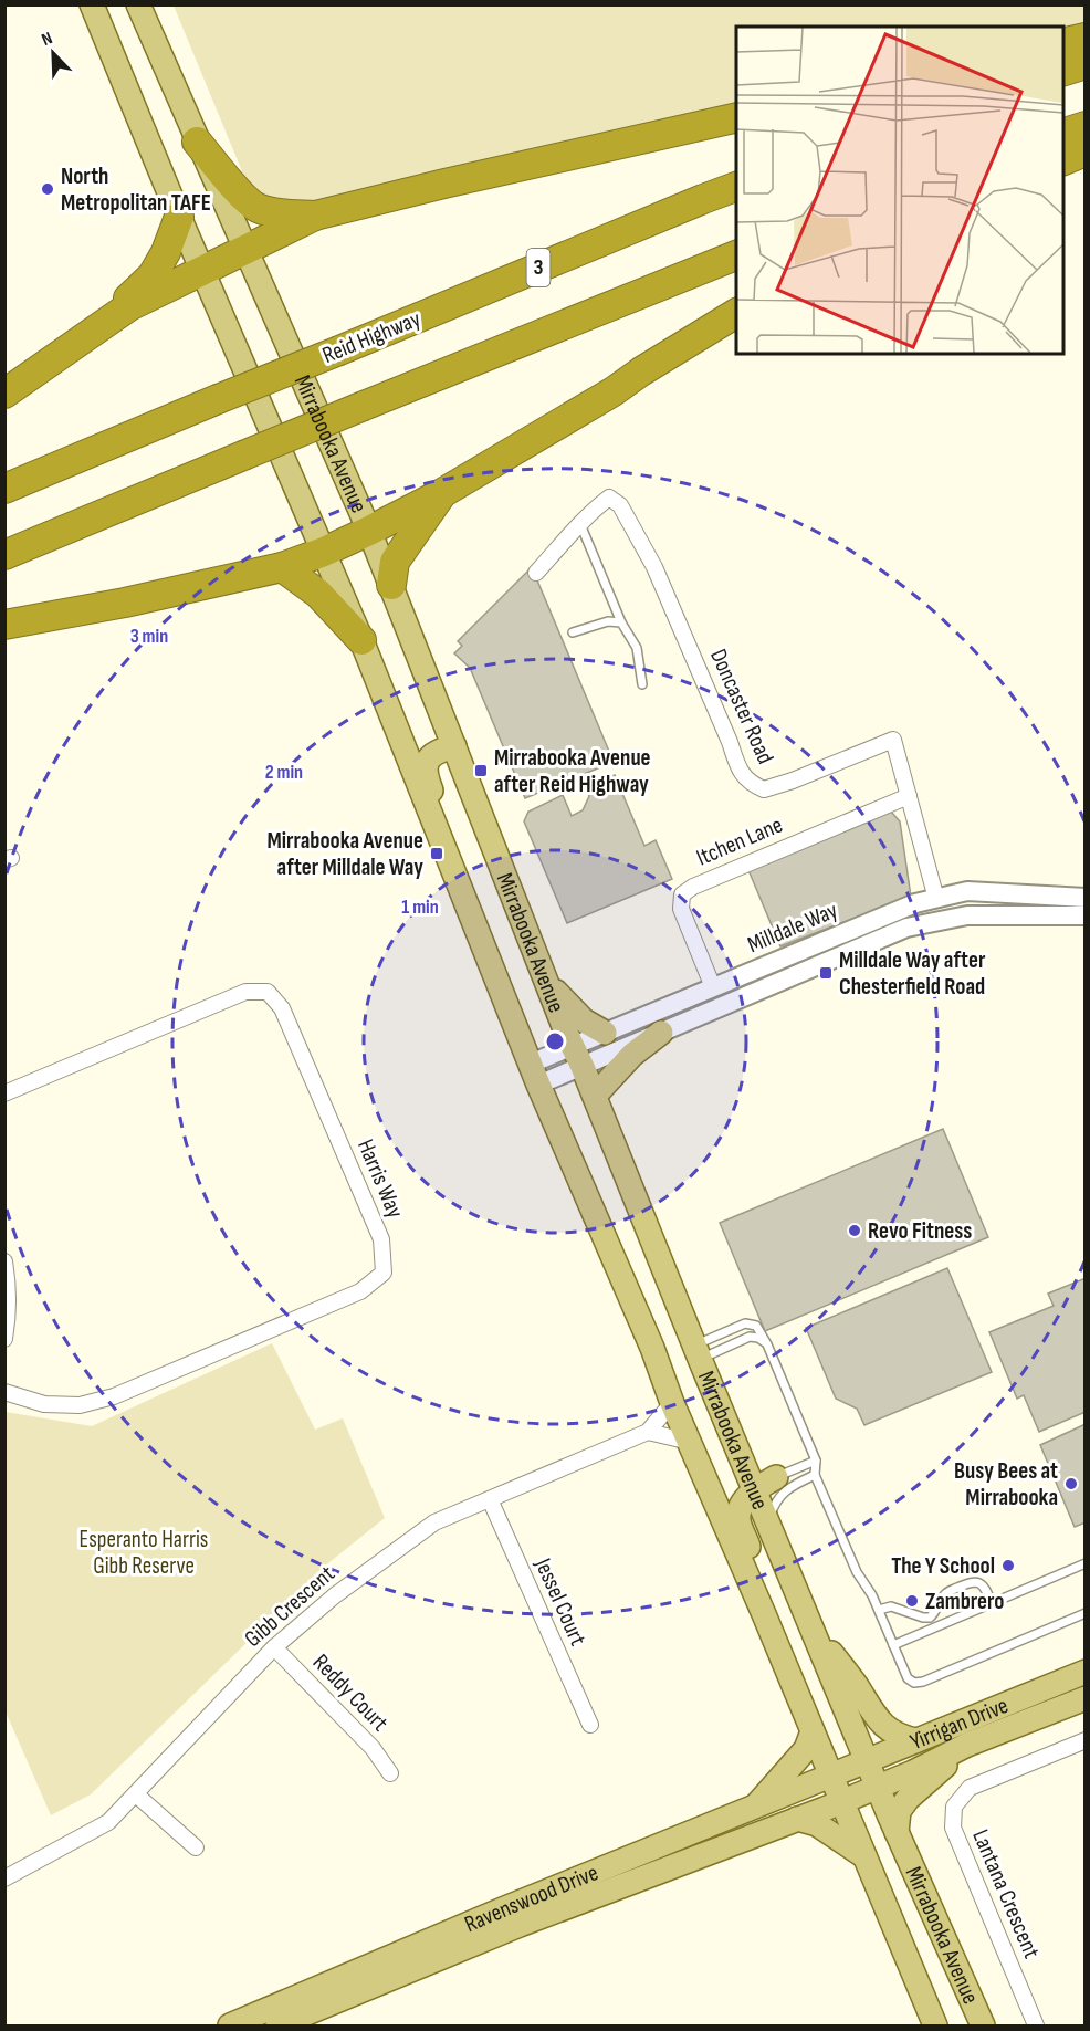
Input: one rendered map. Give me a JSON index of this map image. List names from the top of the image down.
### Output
{
  "streets": {
    "highway": ["3", "Reid Highway"],
    "main road": ["Mirrabooka Avenue", "Yirrigan Drive", "Ravenswood Drive"],
    "street": [
      "Doncaster Road",
      "Itchen Lane",
      "Milldale Way",
      "Harris Way",
      "Jessel Court",
      "Gibb Crescent",
      "Reddy Court",
      "Lantana Crescent"
    ]
  },
  "crossings": [
    ["Mirrabooka Avenue", "Milldale Way"],
    ["Mirrabooka Avenue", "Gibb Crescent"],
    ["Mirrabooka Avenue", "Yirrigan Drive"],
    ["Mirrabooka Avenue", "Ravenswood Drive"],
    ["Doncaster Road", "Itchen Lane"],
    ["Doncaster Road", "Milldale Way"],
    ["Itchen Lane", "Milldale Way"],
    ["Jessel Court", "Gibb Crescent"],
    ["Gibb Crescent", "Reddy Court"],
    ["Yirrigan Drive", "Ravenswood Drive"]
  ],
  "parks": ["Esperanto Harris Gibb Reserve"],
  "places": {
    "other": [
      "North Metropolitan TAFE",
      "Revo Fitness",
      "Busy Bees at Mirrabooka",
      "The Y School",
      "Zambrero"
    ],
    "transit": ["Mirrabooka Avenue after Reid Highway", "Mirrabooka Avenue after Milldale Way", "Milldale Way after Chesterfield Road"]
  },
  "north": "top left",
  "rings": ["3 min", "2 min", "1 min"]
}
